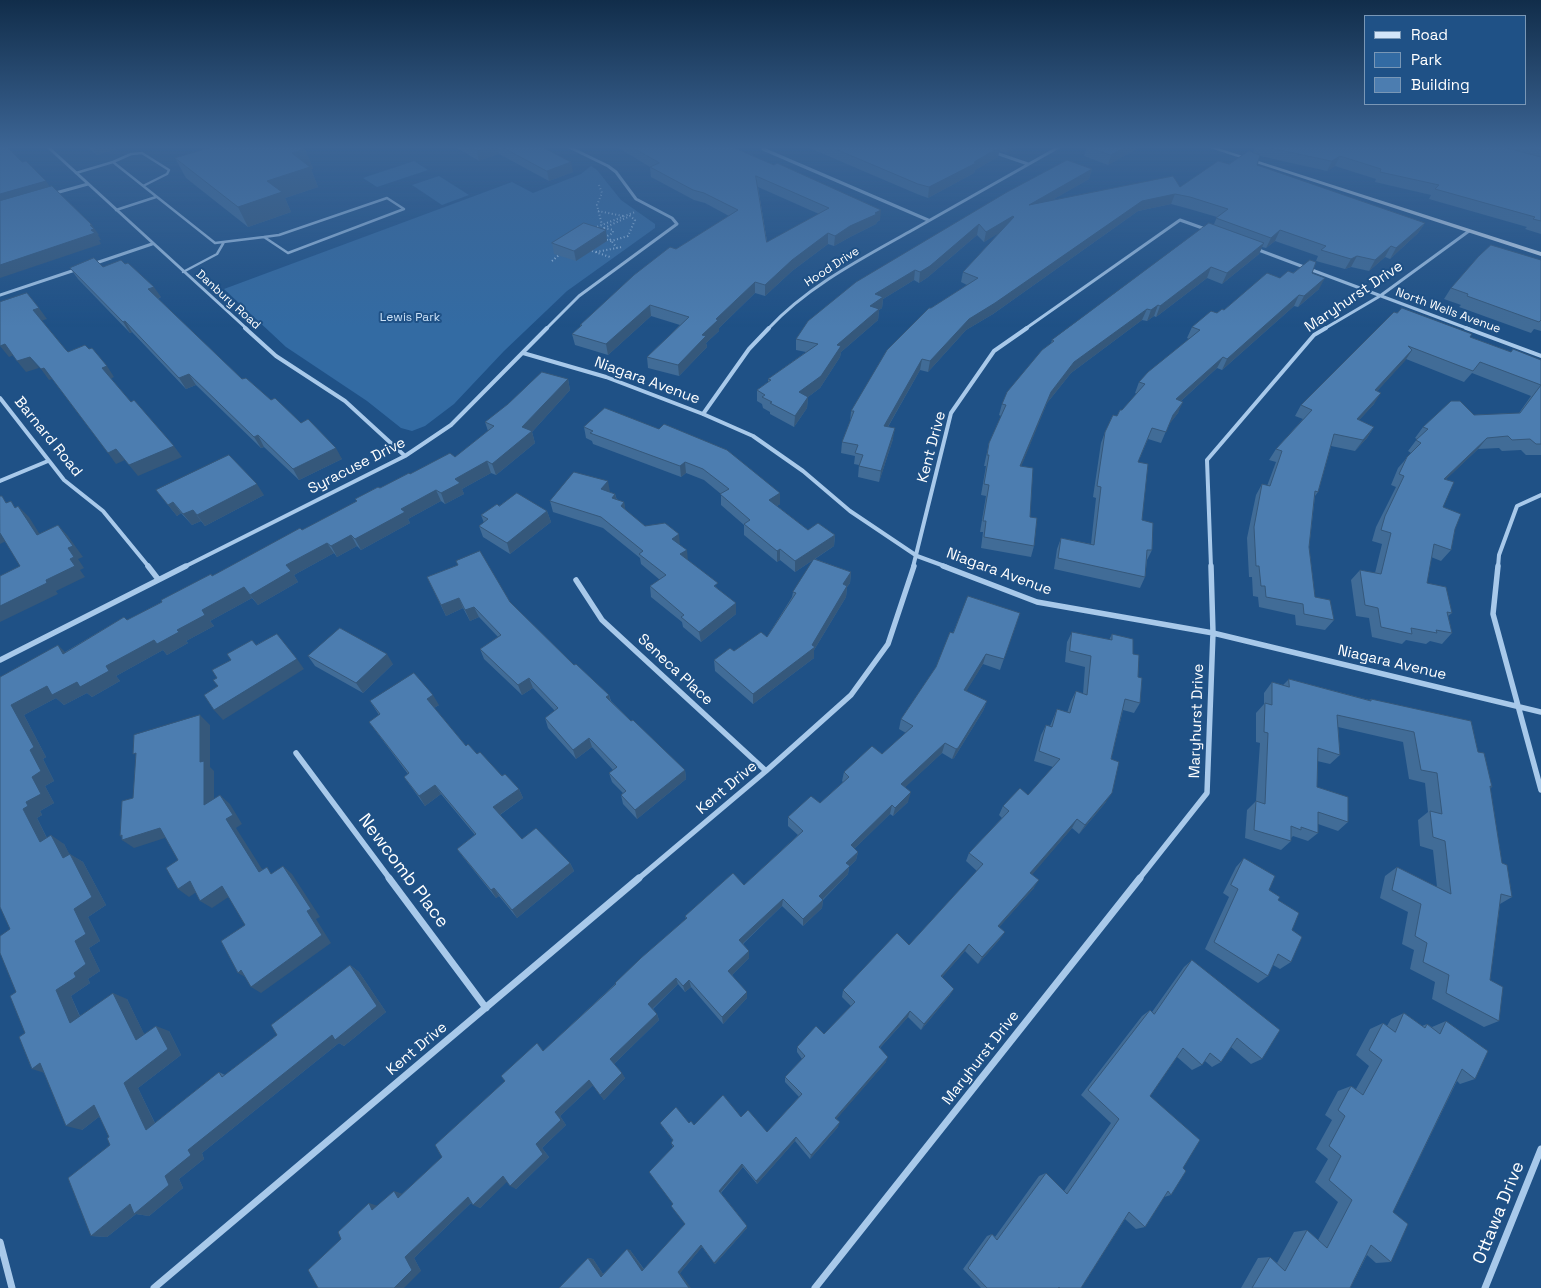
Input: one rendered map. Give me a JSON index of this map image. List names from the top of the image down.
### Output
{
  "streets": {
    "street": [
      "Hood Drive",
      "Maryhurst Drive",
      "Danbury Road",
      "North Wells Avenue",
      "Niagara Avenue",
      "Barnard Road",
      "Kent Drive",
      "Syracuse Drive",
      "Seneca Place",
      "Newcomb Place",
      "Ottawa Drive"
    ]
  },
  "crossings": [
    ["Hood Drive", "Niagara Avenue"],
    ["Maryhurst Drive", "North Wells Avenue"],
    ["Maryhurst Drive", "Niagara Avenue"],
    ["Danbury Road", "Syracuse Drive"],
    ["Niagara Avenue", "Kent Drive"],
    ["Niagara Avenue", "Syracuse Drive"],
    ["Barnard Road", "Syracuse Drive"],
    ["Kent Drive", "Seneca Place"],
    ["Kent Drive", "Newcomb Place"]
  ],
  "parks": ["Lewis Park"],
  "legend": ["Road", "Park", "Building"]
}
